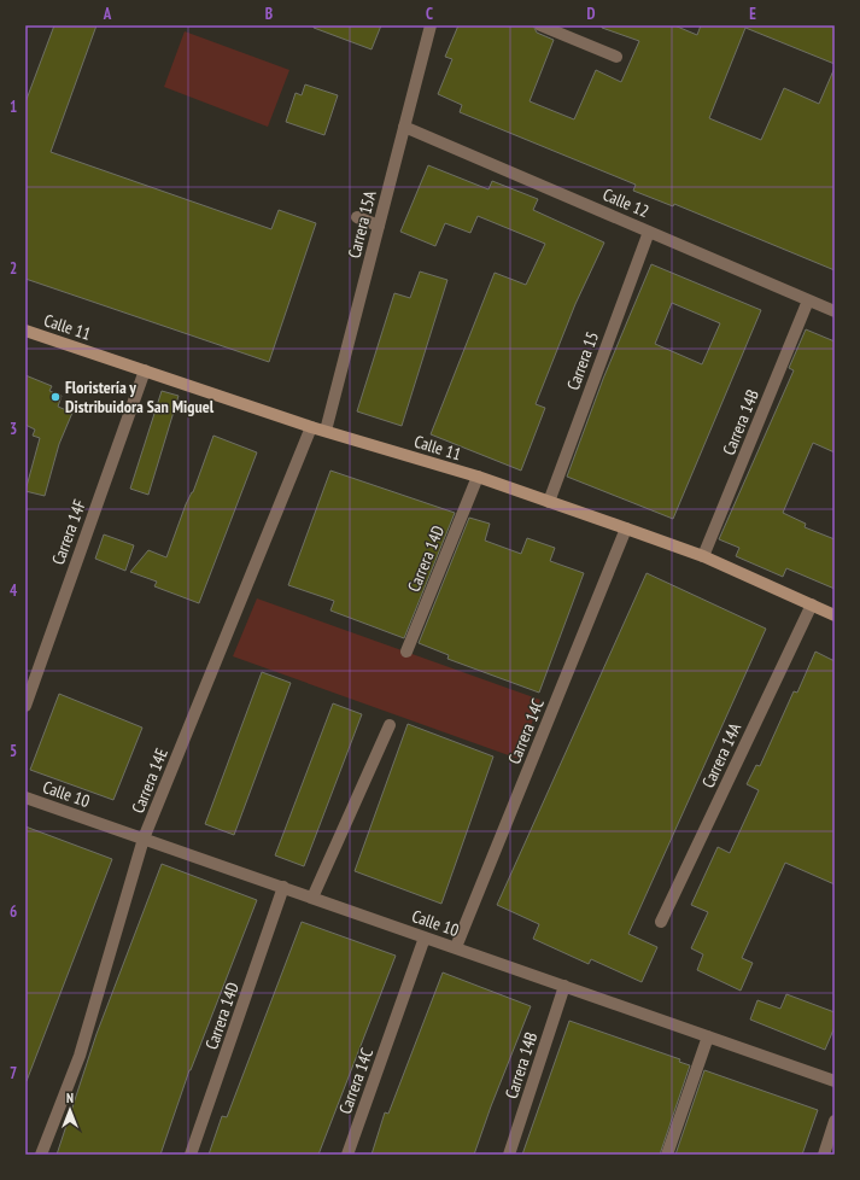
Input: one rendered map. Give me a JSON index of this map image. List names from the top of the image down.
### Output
{
  "streets": {
    "street": [
      "Calle 12",
      "Carrera 15A",
      "Calle 11",
      "Carrera 15",
      "Carrera 14B",
      "Carrera 14F",
      "Carrera 14D",
      "Carrera 14C",
      "Carrera 14A",
      "Carrera 14E",
      "Calle 10"
    ]
  },
  "crossings": [
    ["Calle 12", "Carrera 15A"],
    ["Calle 12", "Carrera 15"],
    ["Calle 12", "Carrera 14B"],
    ["Carrera 15A", "Calle 11"],
    ["Calle 11", "Carrera 15"],
    ["Calle 11", "Carrera 14B"],
    ["Calle 11", "Carrera 14F"],
    ["Calle 11", "Carrera 14D"],
    ["Calle 11", "Carrera 14C"],
    ["Calle 11", "Carrera 14A"],
    ["Calle 11", "Carrera 14E"],
    ["Carrera 14B", "Calle 10"],
    ["Carrera 14D", "Calle 10"],
    ["Carrera 14C", "Calle 10"],
    ["Carrera 14E", "Calle 10"]
  ],
  "places": ["Floristería y Distribuidora San Miguel"],
  "north": "top",
  "grid": {
    "columns": [
      "A",
      "B",
      "C",
      "D",
      "E"
    ],
    "rows": [
      "1",
      "2",
      "3",
      "4",
      "5",
      "6",
      "7"
    ]
  }
}
